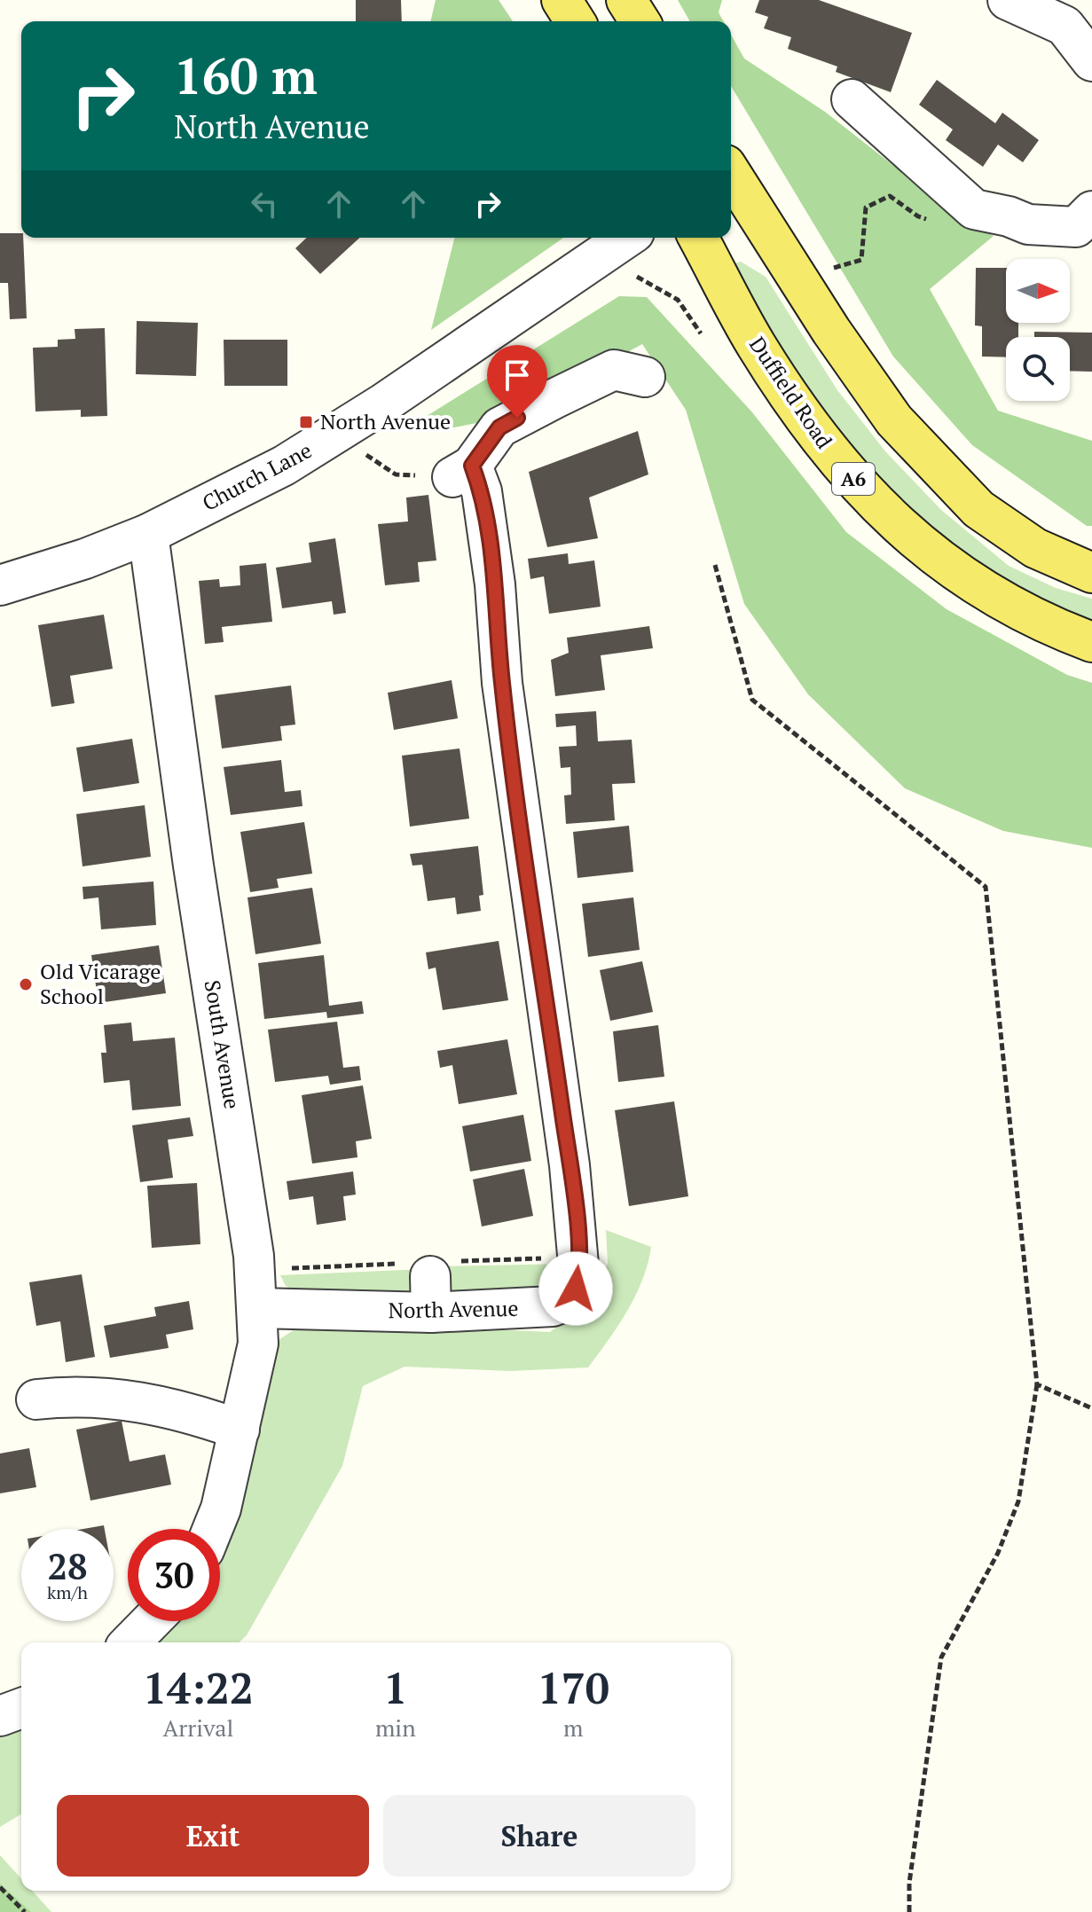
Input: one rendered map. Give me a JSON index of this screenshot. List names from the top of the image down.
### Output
{
  "streets": {
    "main road": ["Duffield Road", "A6"],
    "street": ["Church Lane", "South Avenue", "North Avenue"]
  },
  "crossings": [
    ["Church Lane", "South Avenue"],
    ["South Avenue", "North Avenue"]
  ],
  "places": {
    "transit": ["North Avenue"],
    "other": ["Old Vicarage School"]
  },
  "north": "right",
  "page": {
    "turn": ["160 m", "North Avenue"],
    "speed": "28 km/h",
    "limit": "30",
    "eta": [
      "14:22",
      "Arrival",
      "1",
      "min",
      "170",
      "m"
    ],
    "buttons": ["Exit", "Share"]
  }
}
